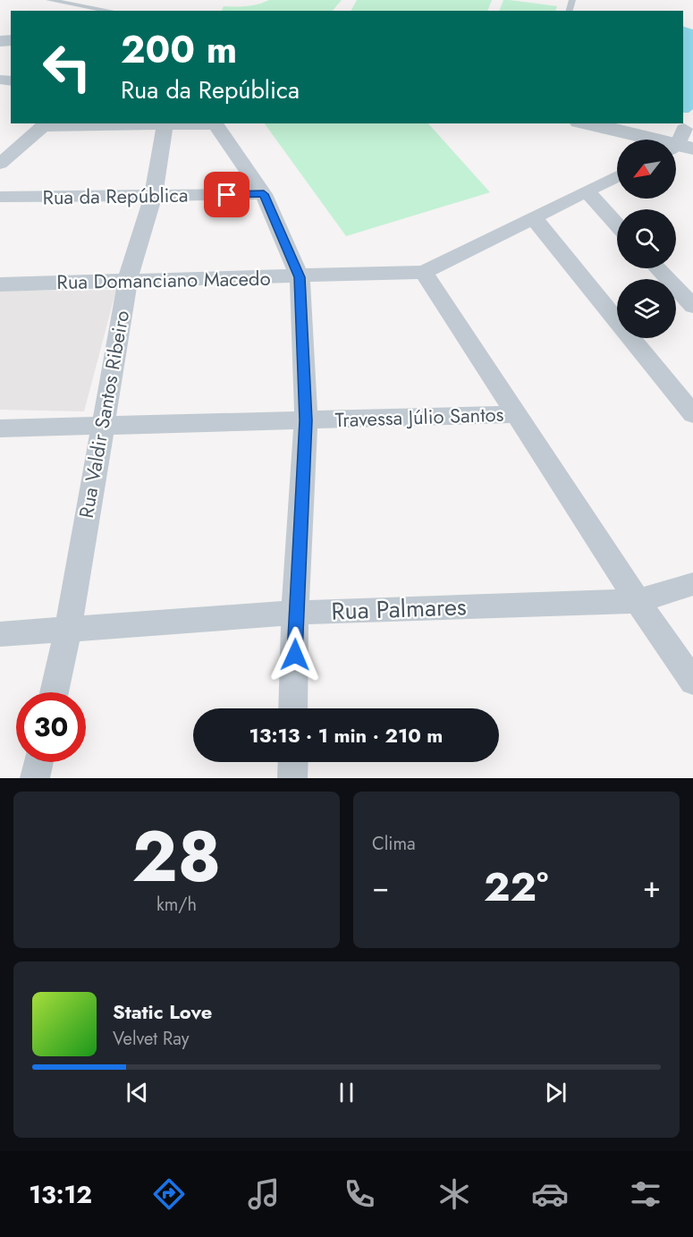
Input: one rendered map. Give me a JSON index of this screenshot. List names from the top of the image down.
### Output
{
  "streets": {
    "street": [
      "Rua da República",
      "Rua Domanciano Macedo",
      "Rua Valdir Santos Ribeiro",
      "Travessa Júlio Santos",
      "Rua Palmares"
    ]
  },
  "crossings": [
    ["Rua da República", "Rua Valdir Santos Ribeiro"],
    ["Rua Domanciano Macedo", "Rua Valdir Santos Ribeiro"],
    ["Rua Valdir Santos Ribeiro", "Travessa Júlio Santos"],
    ["Rua Valdir Santos Ribeiro", "Rua Palmares"]
  ],
  "north": "bottom left",
  "page": {
    "turn": ["200 m", "Rua da República"],
    "limit": "30",
    "trip": "13:13 · 1 min · 210 m",
    "tile": [
      ["28", "km/h"],
      "Clima"
    ],
    "heat": ["−", "22°", "+"],
    "song": ["Static Love", "Velvet Ray"],
    "tabs": "13:12"
  }
}
